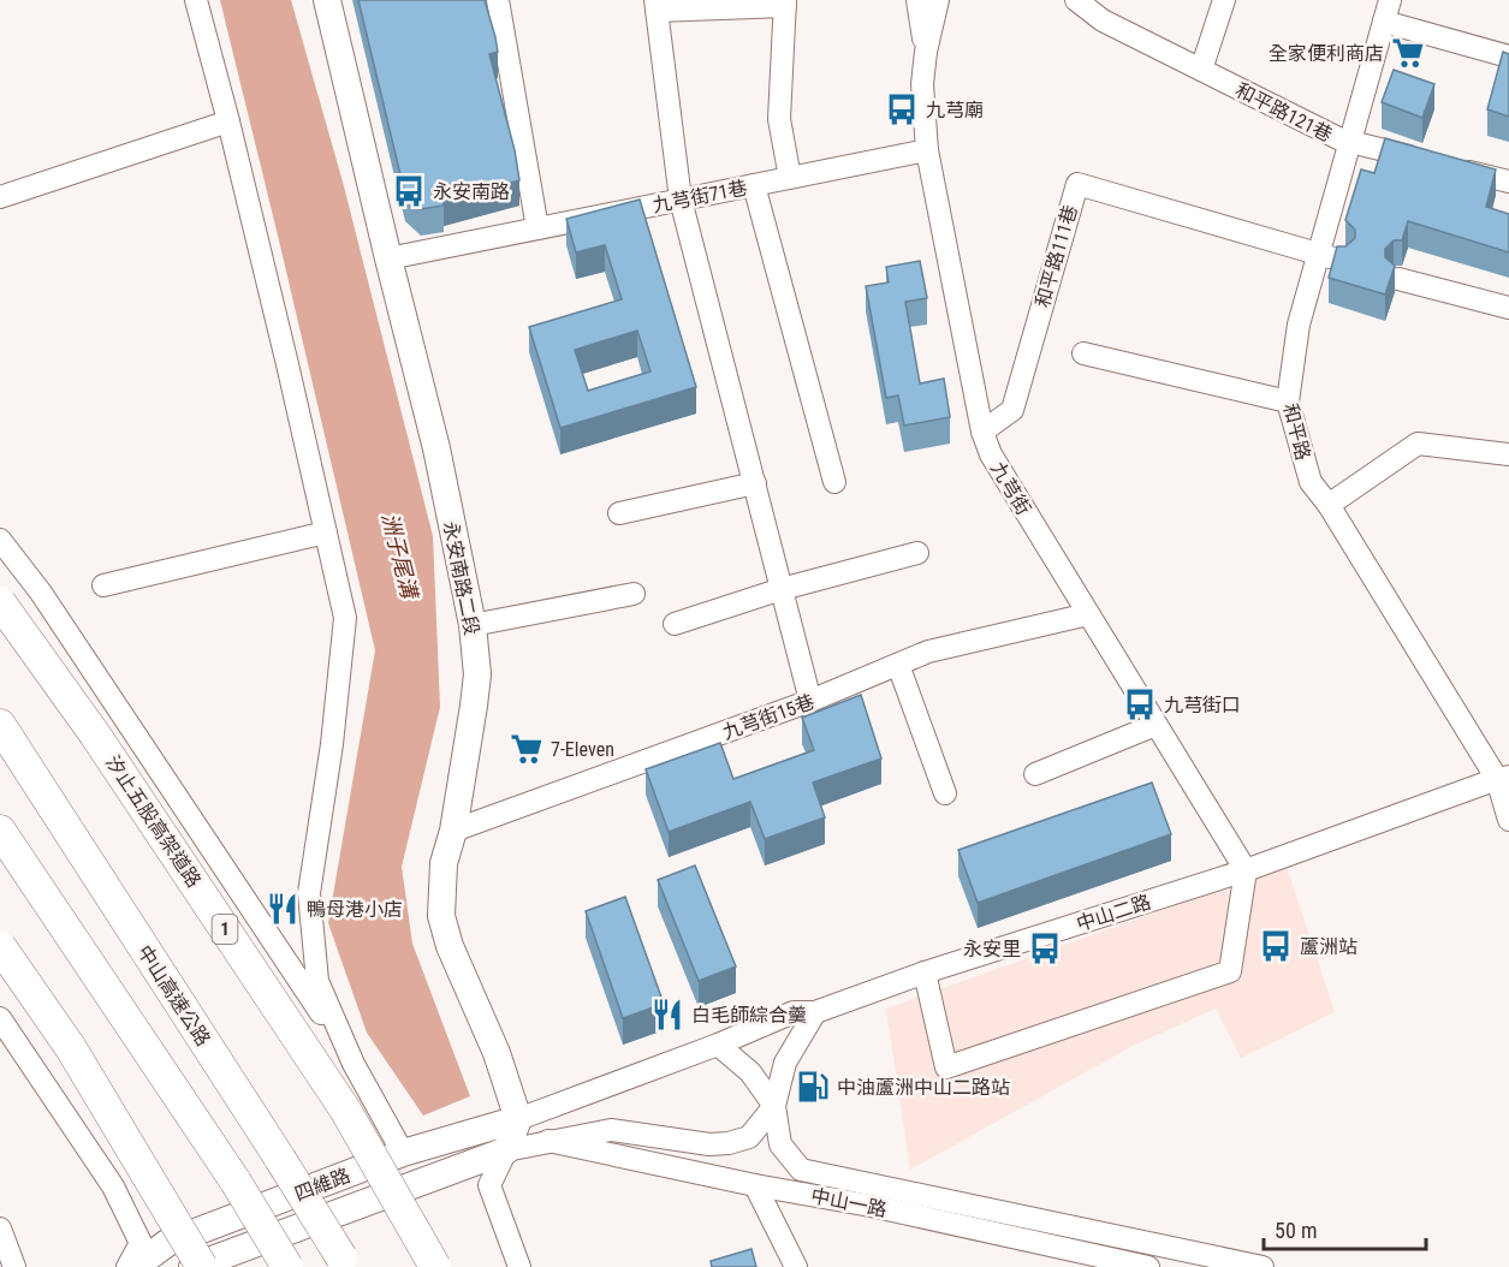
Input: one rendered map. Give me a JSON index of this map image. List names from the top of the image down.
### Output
{
  "streets": {
    "highway": ["汐止五股高架道路", "1", "中山高速公路"],
    "main road": ["永安南路二段", "四維路"],
    "street": [
      "和平路121巷",
      "九芎街71巷",
      "和平路111巷",
      "和平路",
      "九芎街",
      "九芎街15巷",
      "中山二路",
      "中山一路"
    ]
  },
  "crossings": [
    ["和平路121巷", "和平路"],
    ["九芎街71巷", "九芎街"],
    ["九芎街71巷", "永安南路二段"],
    ["和平路111巷", "和平路"],
    ["和平路111巷", "九芎街"],
    ["和平路", "中山二路"],
    ["九芎街", "九芎街15巷"],
    ["九芎街", "中山二路"],
    ["永安南路二段", "九芎街15巷"],
    ["永安南路二段", "中山二路"],
    ["永安南路二段", "四維路"],
    ["中山二路", "四維路"],
    ["中山二路", "中山一路"],
    ["四維路", "中山一路"]
  ],
  "water": ["洲子尾溝"],
  "places": {
    "supermarket": ["全家便利商店", "7-Eleven"],
    "bus stop": [
      "九芎廟",
      "永安南路",
      "九芎街口",
      "蘆洲站",
      "永安里"
    ],
    "restaurant": ["鴨母港小店", "白毛師綜合羹"],
    "fuel station": ["中油蘆洲中山二路站"]
  },
  "scale_bar": "50 m"
}
